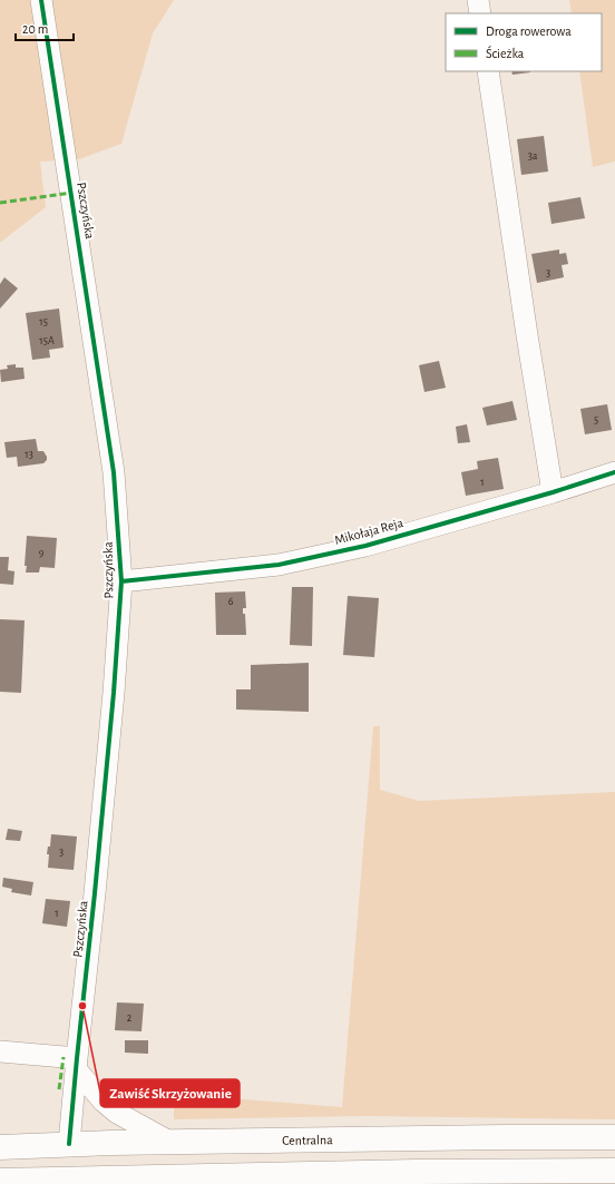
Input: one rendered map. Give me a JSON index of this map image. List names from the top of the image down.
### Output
{
  "streets": {
    "main road": ["Centralna"],
    "street": ["Pszczyńska", "Mikołaja Reja"]
  },
  "crossings": [
    ["Pszczyńska", "Mikołaja Reja"],
    ["Pszczyńska", "Centralna"]
  ],
  "places": ["Zawiść Skrzyżowanie"],
  "house_numbers": [
    "3a",
    "3",
    "15",
    "15A",
    "5",
    "13",
    "1",
    "9",
    "6",
    "3",
    "1",
    "2"
  ],
  "legend": ["Droga rowerowa", "Ścieżka"],
  "scale_bar": "20 m"
}
